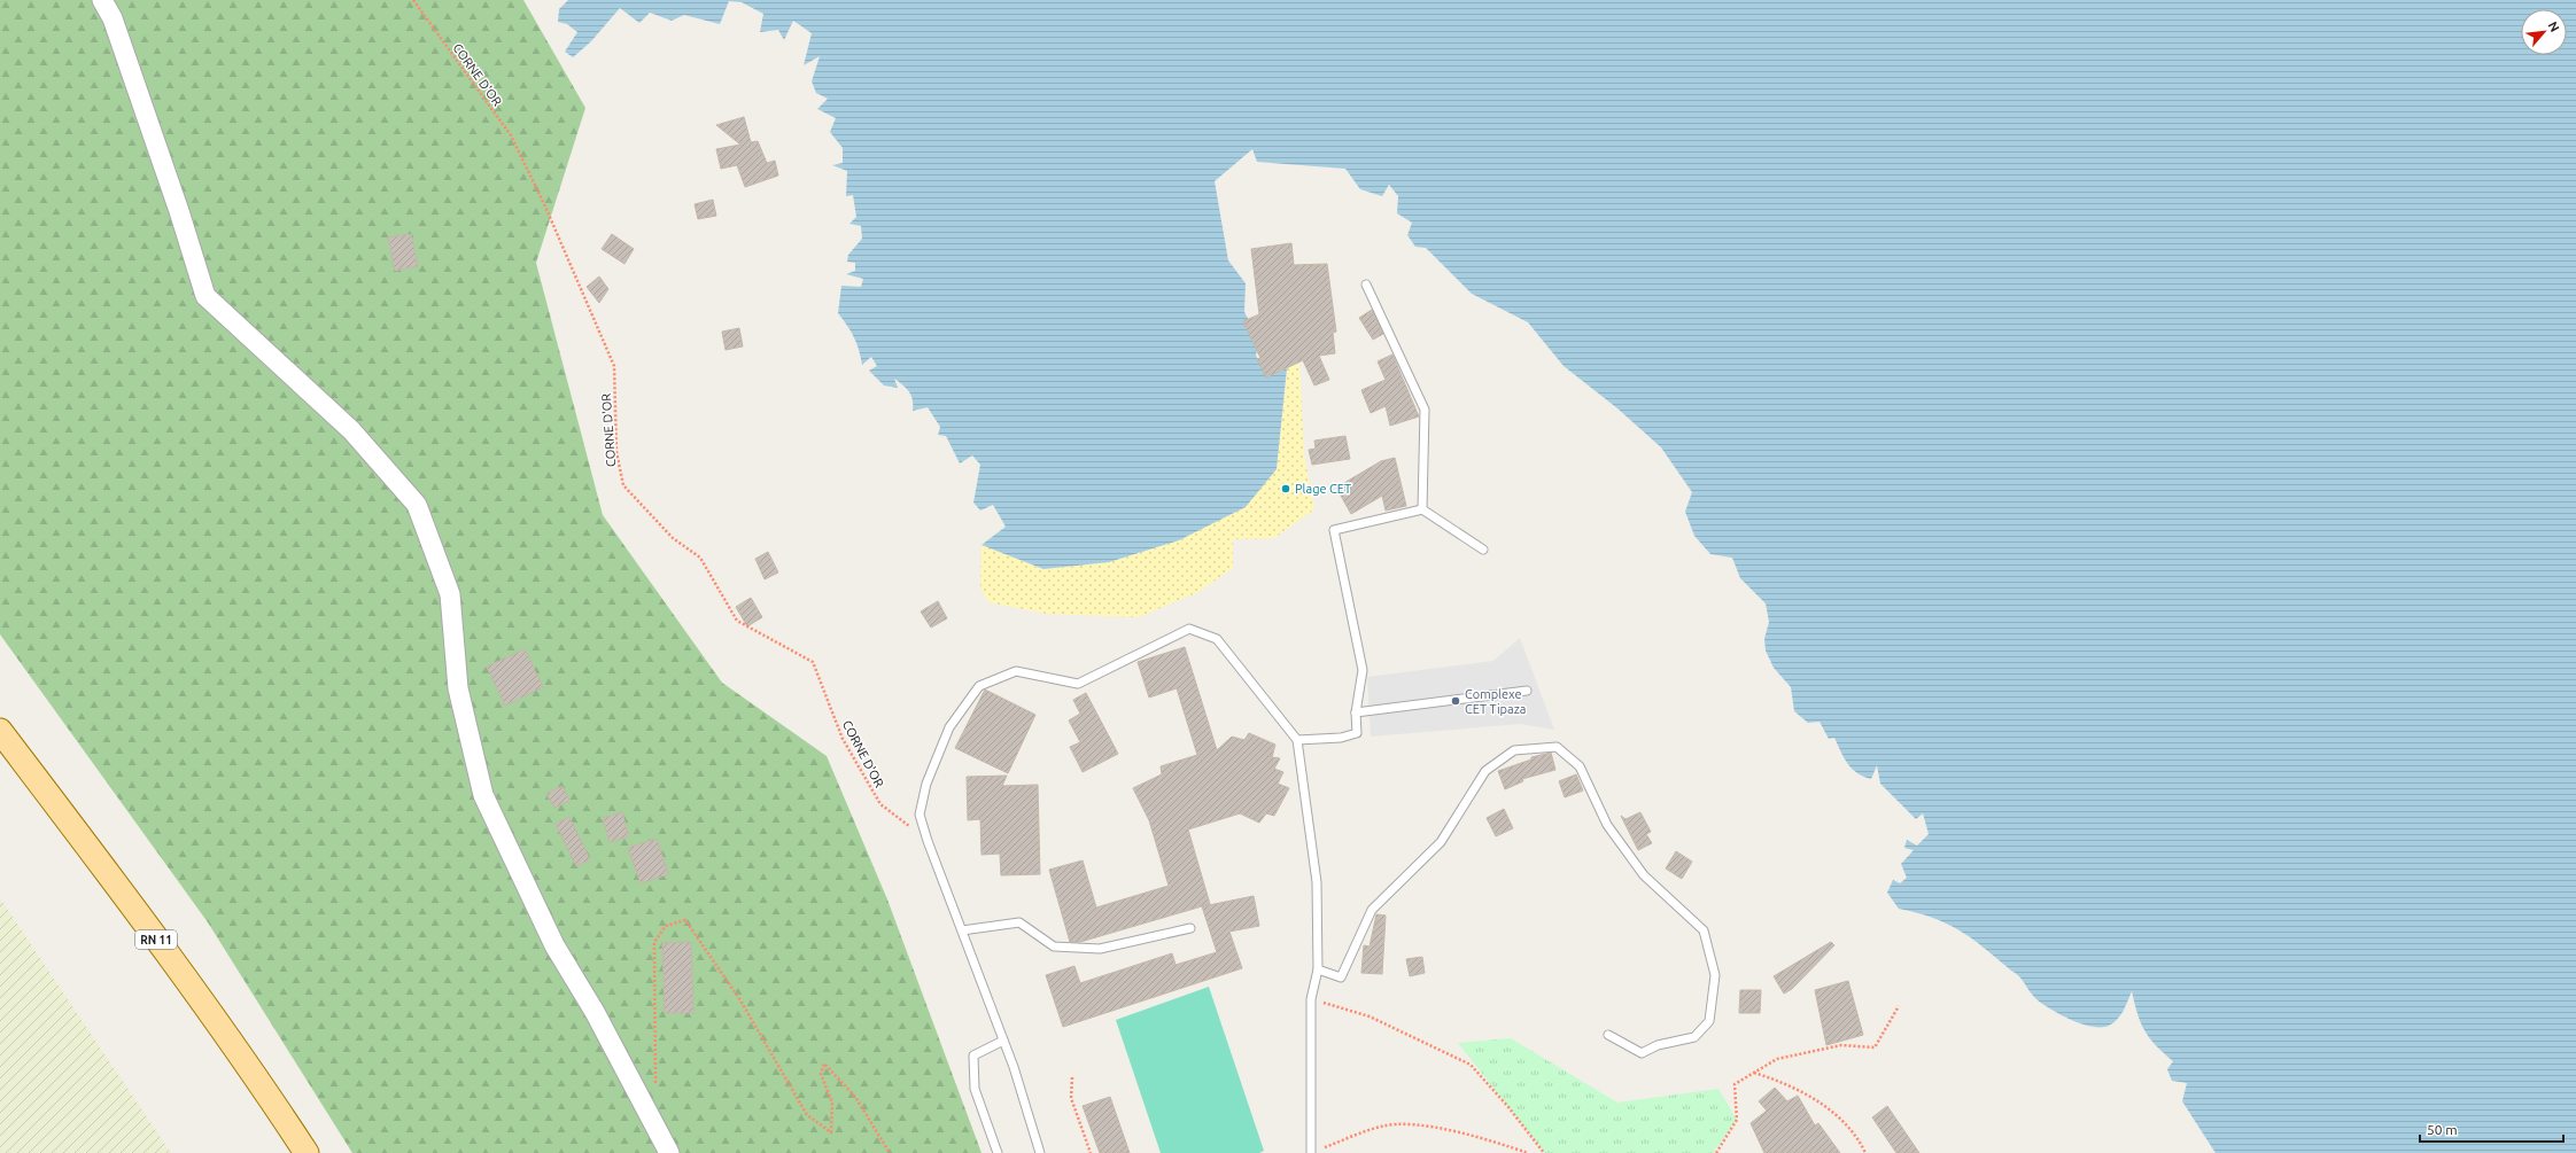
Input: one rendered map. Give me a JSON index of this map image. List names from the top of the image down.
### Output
{
  "streets": {
    "main road": ["RN 11"],
    "path": ["CORNE D'OR"]
  },
  "places": ["Plage CET", "Complexe CET Tipaza"],
  "scale_bar": "50 m",
  "north": "top right"
}
